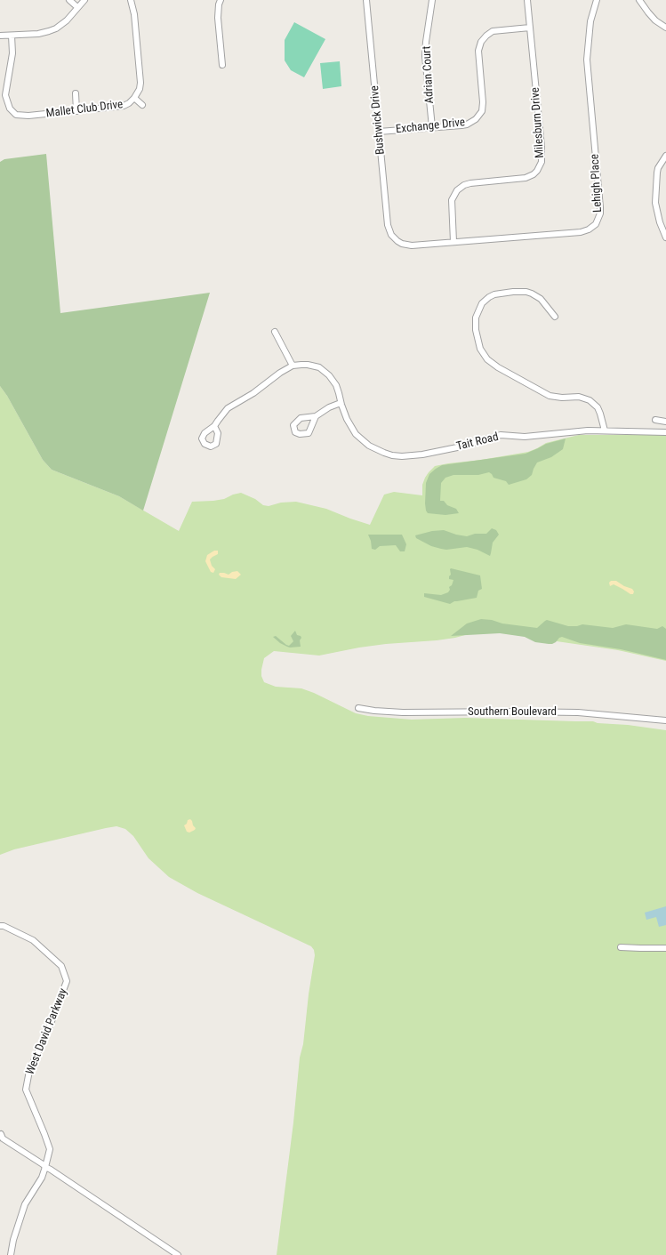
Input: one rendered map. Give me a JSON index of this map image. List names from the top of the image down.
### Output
{
  "streets": {
    "street": [
      "Adrian Court",
      "Mallet Club Drive",
      "Bushwick Drive",
      "Milesburn Drive",
      "Exchange Drive",
      "Lehigh Place",
      "Tait Road",
      "Southern Boulevard",
      "West David Parkway"
    ]
  },
  "crossings": [
    ["Adrian Court", "Exchange Drive"],
    ["Bushwick Drive", "Exchange Drive"],
    ["Bushwick Drive", "Lehigh Place"],
    ["Milesburn Drive", "Exchange Drive"],
    ["Milesburn Drive", "Lehigh Place"]
  ]
}
